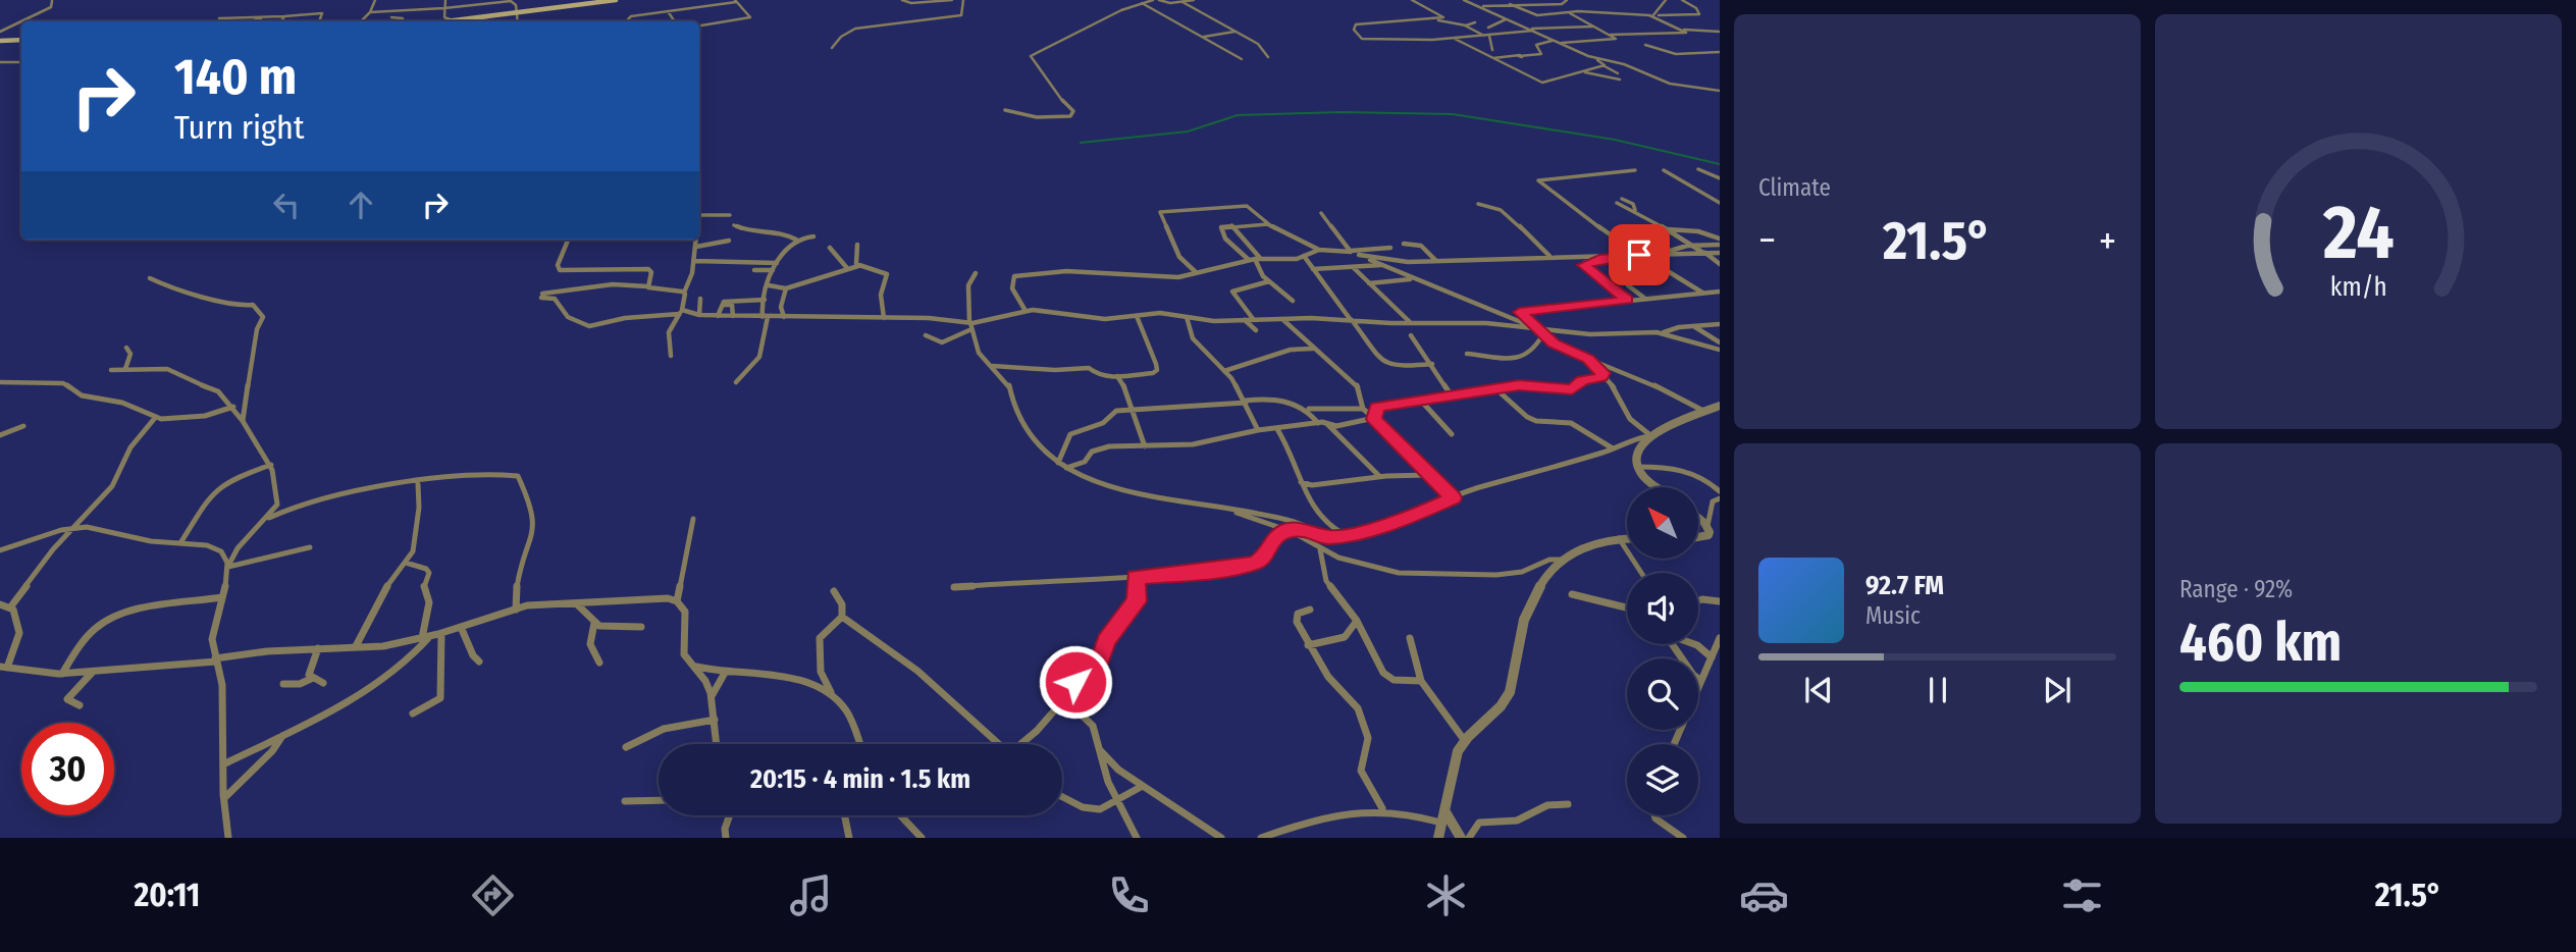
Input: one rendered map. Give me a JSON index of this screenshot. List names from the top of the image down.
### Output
{
  "north": "top left",
  "page": {
    "tile": [
      "Climate",
      ["Range · 92%", "460 km"]
    ],
    "turn": ["140 m", "Turn right"],
    "heat": ["−", "21.5°", "+"],
    "song": ["92.7 FM", "Music"],
    "limit": "30",
    "trip": "20:15 · 4 min · 1.5 km",
    "tabs": ["20:11", "21.5°"],
    "gauge": ["24", "km/h"]
  }
}
